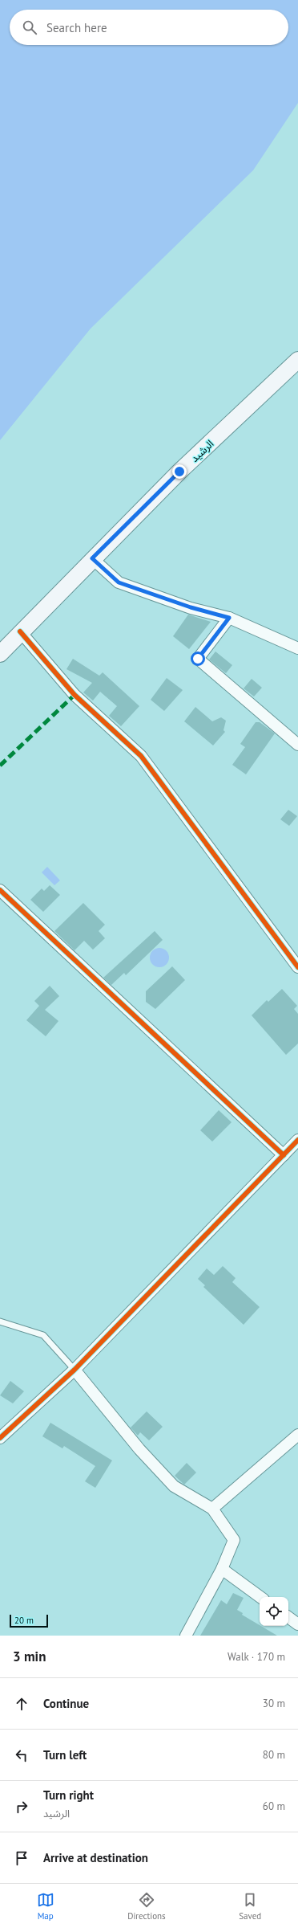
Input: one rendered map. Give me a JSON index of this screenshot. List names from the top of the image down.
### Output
{
  "streets": {
    "main road": ["الرشيد"]
  },
  "scale_bar": "20 m",
  "page": {
    "search": "Search here",
    "scale": "20 m",
    "heading": ["3 min", "Walk · 170 m"],
    "list": [
      ["Continue", "30 m"],
      ["Turn left", "80 m"],
      ["Turn right", "الرشيد", "60 m"],
      "Arrive at destination"
    ],
    "nav": ["Map", "Directions", "Saved"]
  }
}
